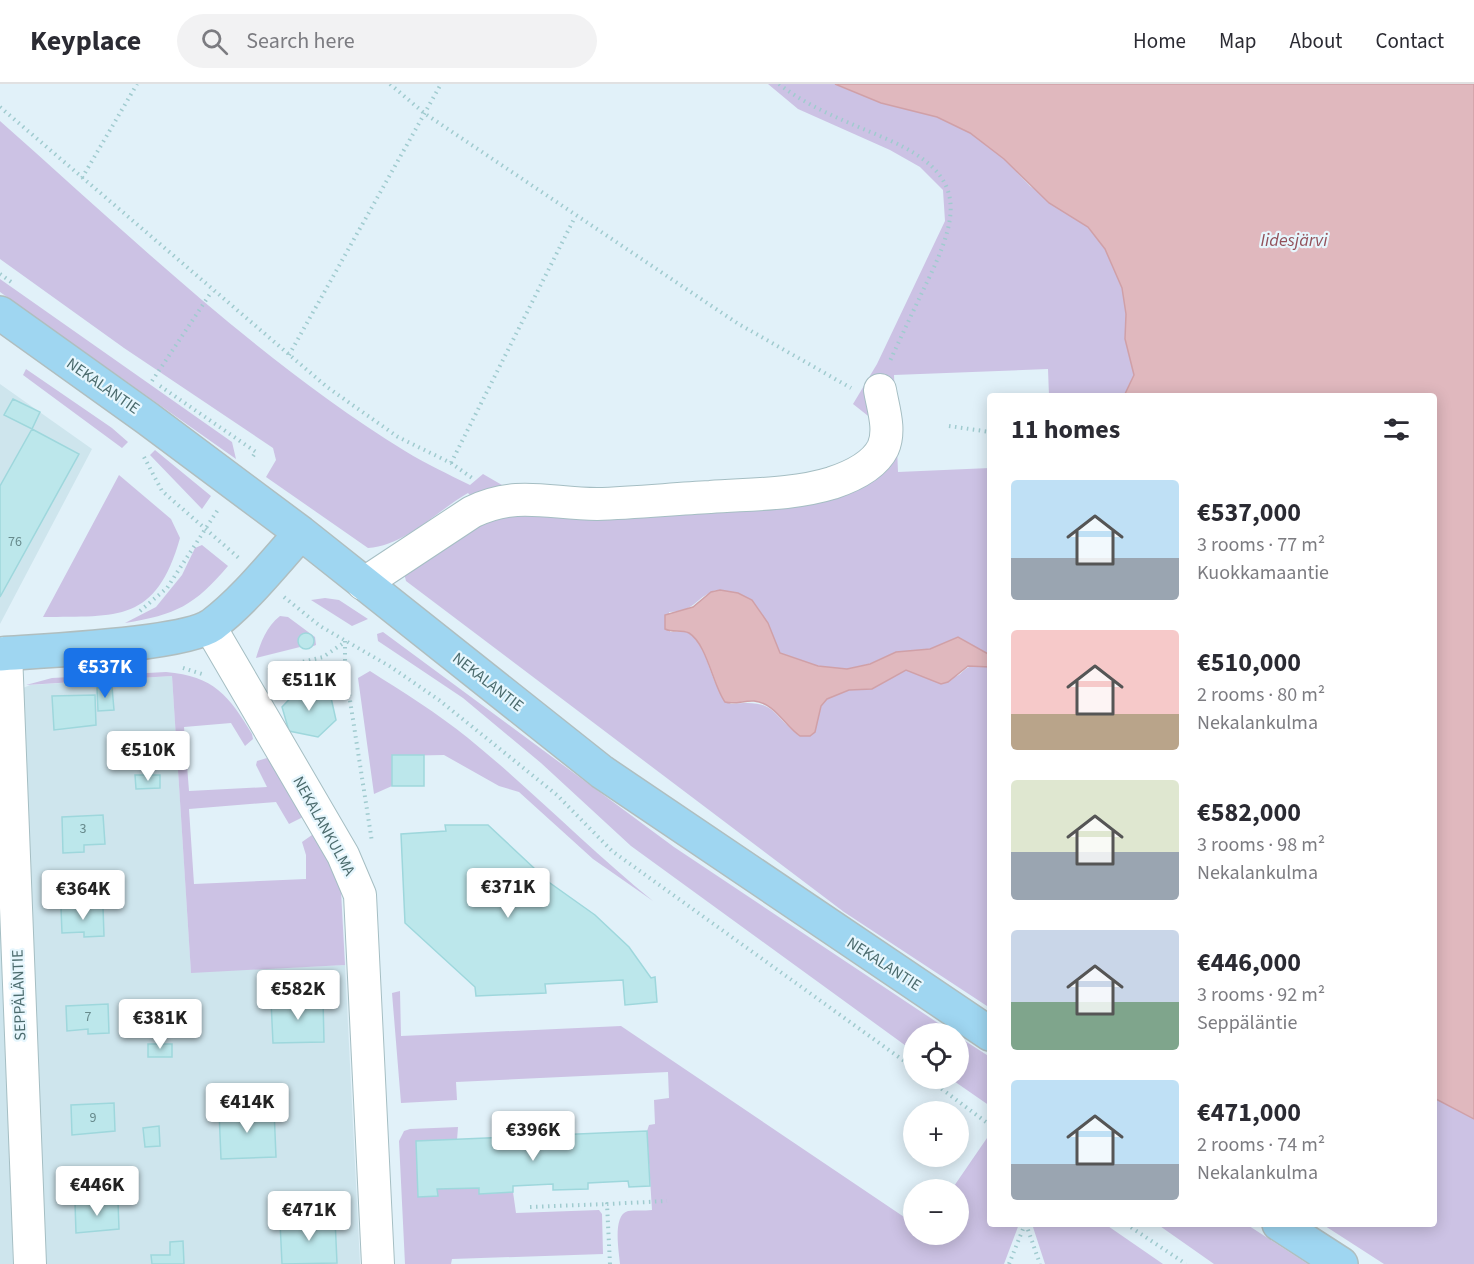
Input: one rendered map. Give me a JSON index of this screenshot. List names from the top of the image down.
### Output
{
  "streets": {
    "main road": ["NEKALANTIE"],
    "street": ["NEKALANKULMA", "SEPPÄLÄNTIE"]
  },
  "water": ["Iidesjärvi"],
  "house_numbers": [
    "76",
    "3",
    "7",
    "9"
  ],
  "page": {
    "header": "Keyplace",
    "search": "Search here",
    "nav": [
      "Home",
      "Map",
      "About",
      "Contact"
    ],
    "heading": "11 homes",
    "list": [
      {
        "name": "€537,000",
        "note": "3 rooms · 77 m² · Kuokkamaantie"
      },
      {
        "name": "€510,000",
        "note": "2 rooms · 80 m² · Nekalankulma"
      },
      {
        "name": "€582,000",
        "note": "3 rooms · 98 m² · Nekalankulma"
      },
      {
        "name": "€446,000",
        "note": "3 rooms · 92 m² · Seppäläntie"
      },
      {
        "name": "€471,000",
        "note": "2 rooms · 74 m² · Nekalankulma"
      }
    ],
    "price": [
      "€537K",
      "€511K",
      "€510K",
      "€371K",
      "€364K",
      "€582K",
      "€381K",
      "€414K",
      "€396K",
      "€446K",
      "€471K"
    ],
    "map_buttons": ["+", "−"]
  }
}
